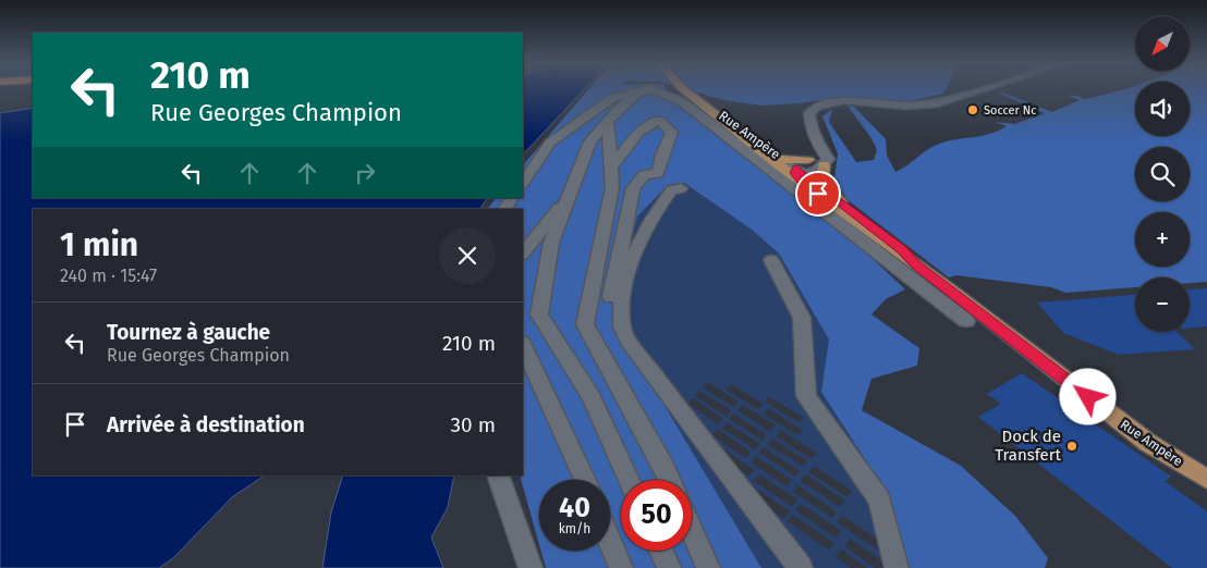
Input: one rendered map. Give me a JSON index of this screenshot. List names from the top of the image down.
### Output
{
  "streets": {
    "main road": ["Rue Ampère"]
  },
  "places": ["Soccer Nc", "Dock de Transfert"],
  "north": "bottom left",
  "page": {
    "map_buttons": ["+", "−"],
    "turn": ["210 m", "Rue Georges Champion"],
    "heading": ["1 min", "240 m · 15:47"],
    "list": [
      {
        "name": "Tournez à gauche",
        "note": "Rue Georges Champion",
        "value": "210 m"
      },
      {
        "name": "Arrivée à destination",
        "value": "30 m"
      }
    ],
    "speed": "40 km/h",
    "limit": "50"
  }
}
